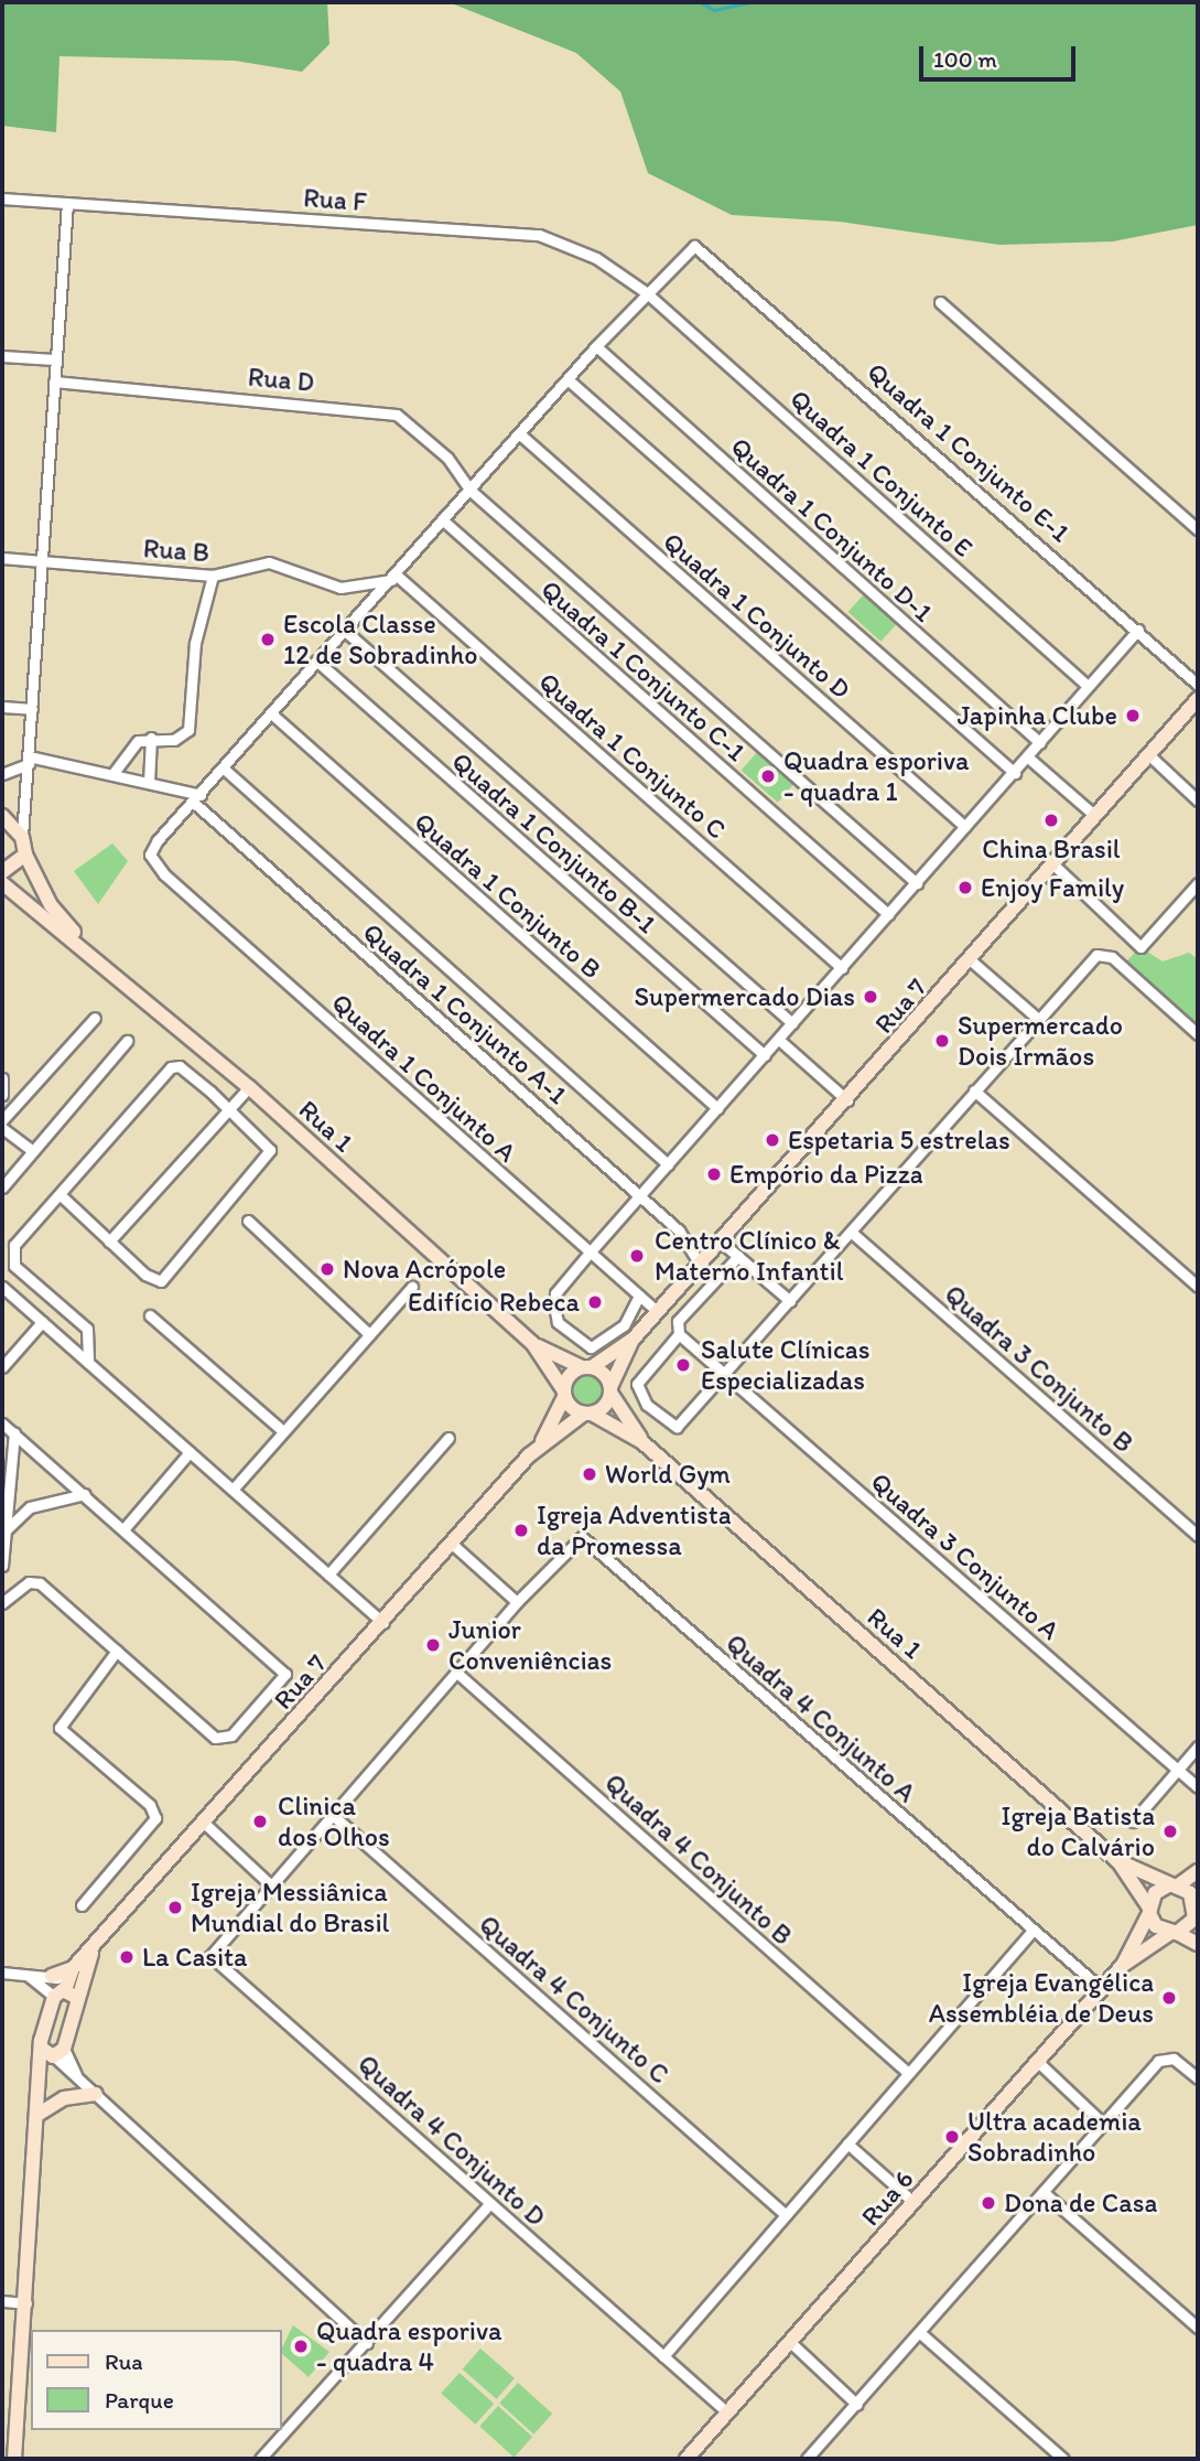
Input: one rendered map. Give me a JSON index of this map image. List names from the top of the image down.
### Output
{
  "streets": {
    "main road": ["Rua 7", "Rua 1", "Rua 6"],
    "street": [
      "Rua F",
      "Rua D",
      "Quadra 1 Conjunto E-1",
      "Quadra 1 Conjunto E",
      "Quadra 1 Conjunto D-1",
      "Rua B",
      "Quadra 1 Conjunto D",
      "Quadra 1 Conjunto C-1",
      "Quadra 1 Conjunto C",
      "Quadra 1 Conjunto B-1",
      "Quadra 1 Conjunto B",
      "Quadra 1 Conjunto A-1",
      "Quadra 1 Conjunto A",
      "Quadra 3 Conjunto B",
      "Quadra 3 Conjunto A",
      "Quadra 4 Conjunto A",
      "Quadra 4 Conjunto B",
      "Quadra 4 Conjunto C",
      "Quadra 4 Conjunto D"
    ]
  },
  "crossings": [
    ["Rua F", "Quadra 1 Conjunto E-1"],
    ["Rua F", "Quadra 1 Conjunto E"],
    ["Rua D", "Quadra 1 Conjunto C-1"],
    ["Quadra 1 Conjunto E-1", "Quadra 1 Conjunto E"],
    ["Rua B", "Quadra 1 Conjunto C"],
    ["Rua 7", "Quadra 1 Conjunto A-1"],
    ["Rua 7", "Quadra 1 Conjunto A"],
    ["Rua 7", "Rua 1"],
    ["Quadra 1 Conjunto A-1", "Quadra 1 Conjunto A"],
    ["Quadra 4 Conjunto A", "Rua 6"],
    ["Quadra 4 Conjunto D", "Rua 6"]
  ],
  "places": [
    "Escola Classe 12 de Sobradinho",
    "Japinha Clube",
    "Quadra esporiva - quadra 1",
    "China Brasil",
    "Enjoy Family",
    "Supermercado Dias",
    "Supermercado Dois Irmãos",
    "Espetaria 5 estrelas",
    "Empório da Pizza",
    "Centro Clínico & Materno Infantil",
    "Nova Acrópole",
    "Edifício Rebeca",
    "Salute Clínicas Especializadas",
    "World Gym",
    "Igreja Adventista da Promessa",
    "Junior Conveniências",
    "Clinica dos Olhos",
    "Igreja Batista do Calvário",
    "Igreja Messiânica Mundial do Brasil",
    "La Casita",
    "Igreja Evangélica Assembléia de Deus",
    "Ultra academia Sobradinho",
    "Dona de Casa",
    "Quadra esporiva - quadra 4"
  ],
  "legend": ["Rua", "Parque"],
  "scale_bar": "100 m"
}
